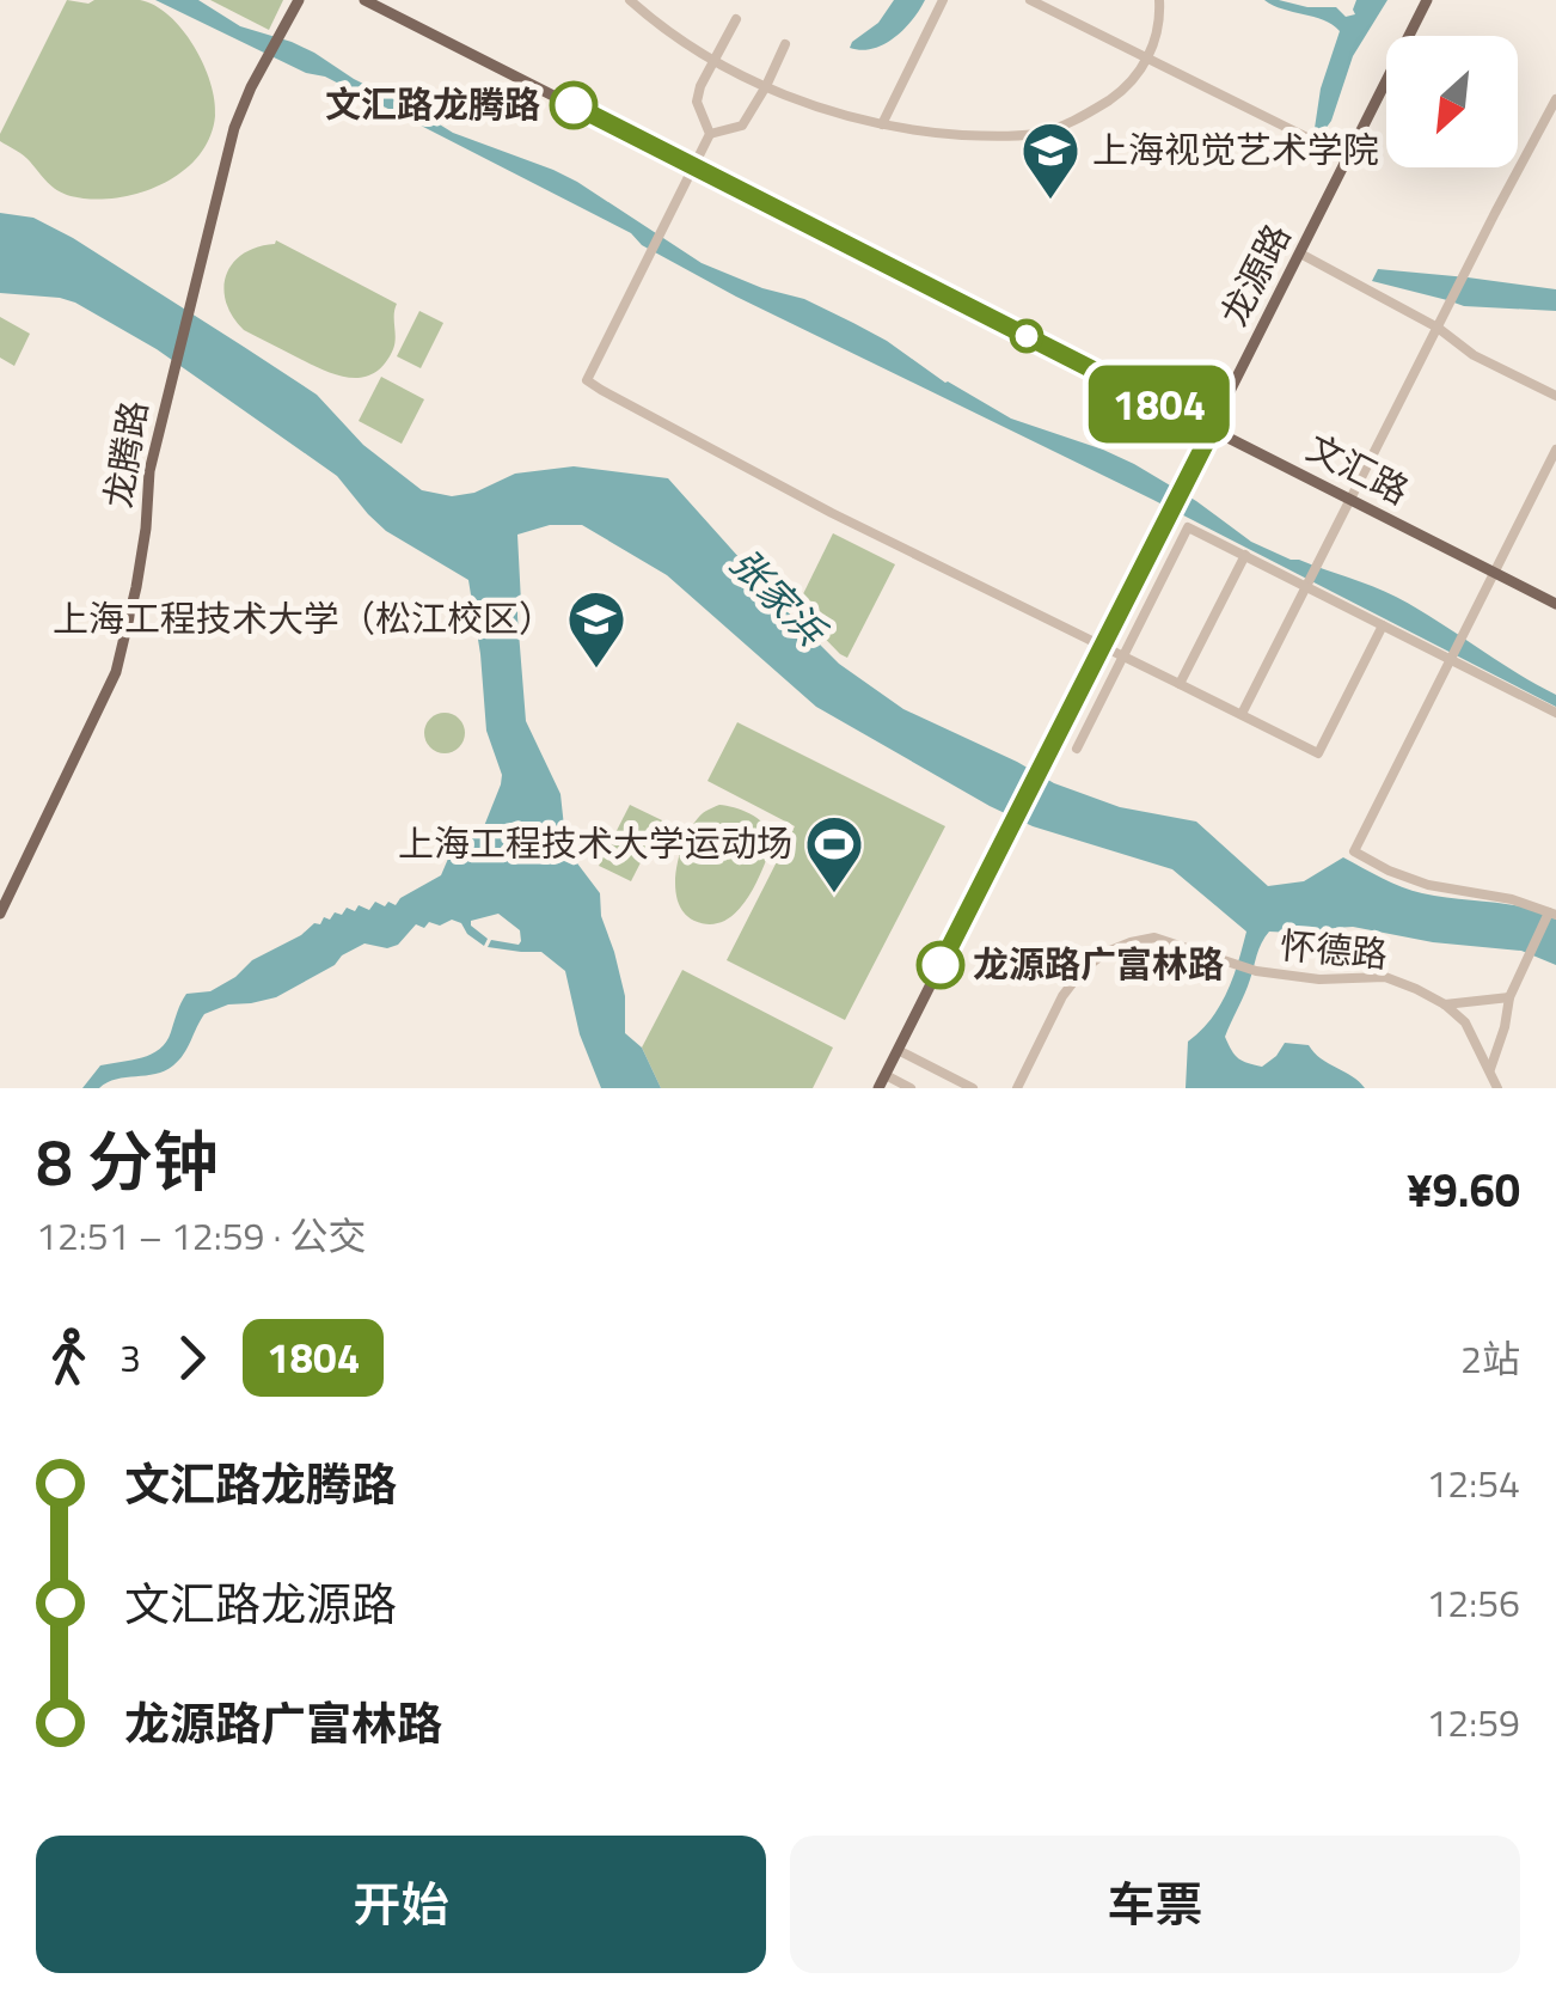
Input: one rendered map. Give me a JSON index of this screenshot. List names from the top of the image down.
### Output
{
  "streets": {
    "main road": ["龙源路", "龙腾路", "文汇路"],
    "street": ["怀德路"]
  },
  "crossings": [
    ["龙源路", "文汇路"]
  ],
  "water": ["张家浜"],
  "places": {
    "other": ["文汇路龙腾路", "龙源路广富林路"],
    "school or university": ["上海视觉艺术学院", "上海工程技术大学（松江校区）"],
    "sports": ["上海工程技术大学运动场"]
  },
  "lines": ["bus line 1804"],
  "north": "bottom left",
  "page": {
    "on_map": "1804",
    "heading": ["8 分钟", "12:51 – 12:59 · 公交", "¥9.60"],
    "legs": ["3", "1804", "2站"],
    "list": [
      {
        "name": "文汇路龙腾路",
        "value": "12:54"
      },
      {
        "name": "文汇路龙源路",
        "value": "12:56"
      },
      {
        "name": "龙源路广富林路",
        "value": "12:59"
      }
    ],
    "buttons": ["开始", "车票"]
  }
}
